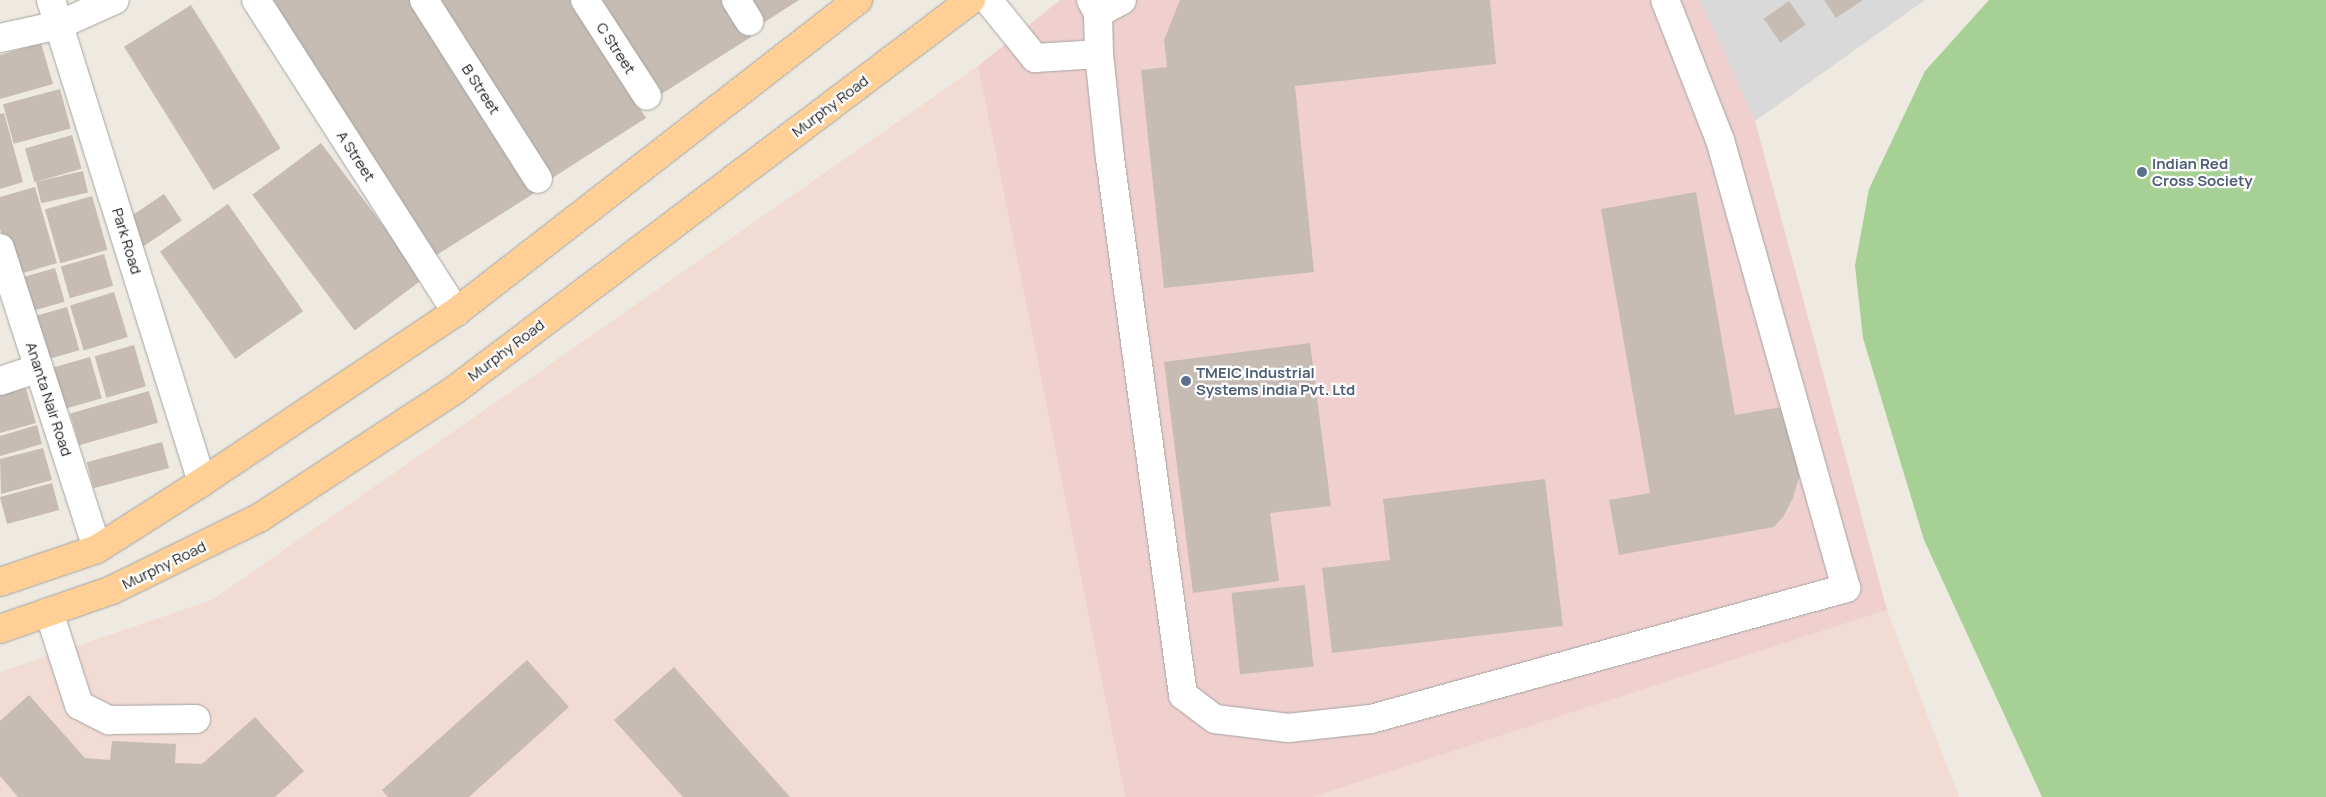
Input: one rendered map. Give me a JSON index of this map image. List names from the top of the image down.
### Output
{
  "streets": {
    "main road": ["Murphy Road"],
    "street": [
      "C Street",
      "B Street",
      "A Street",
      "Park Road",
      "Ananta Nair Road"
    ]
  },
  "places": ["Indian Red Cross Society", "TMEIC Industrial Systems india Pvt. Ltd"]
}
